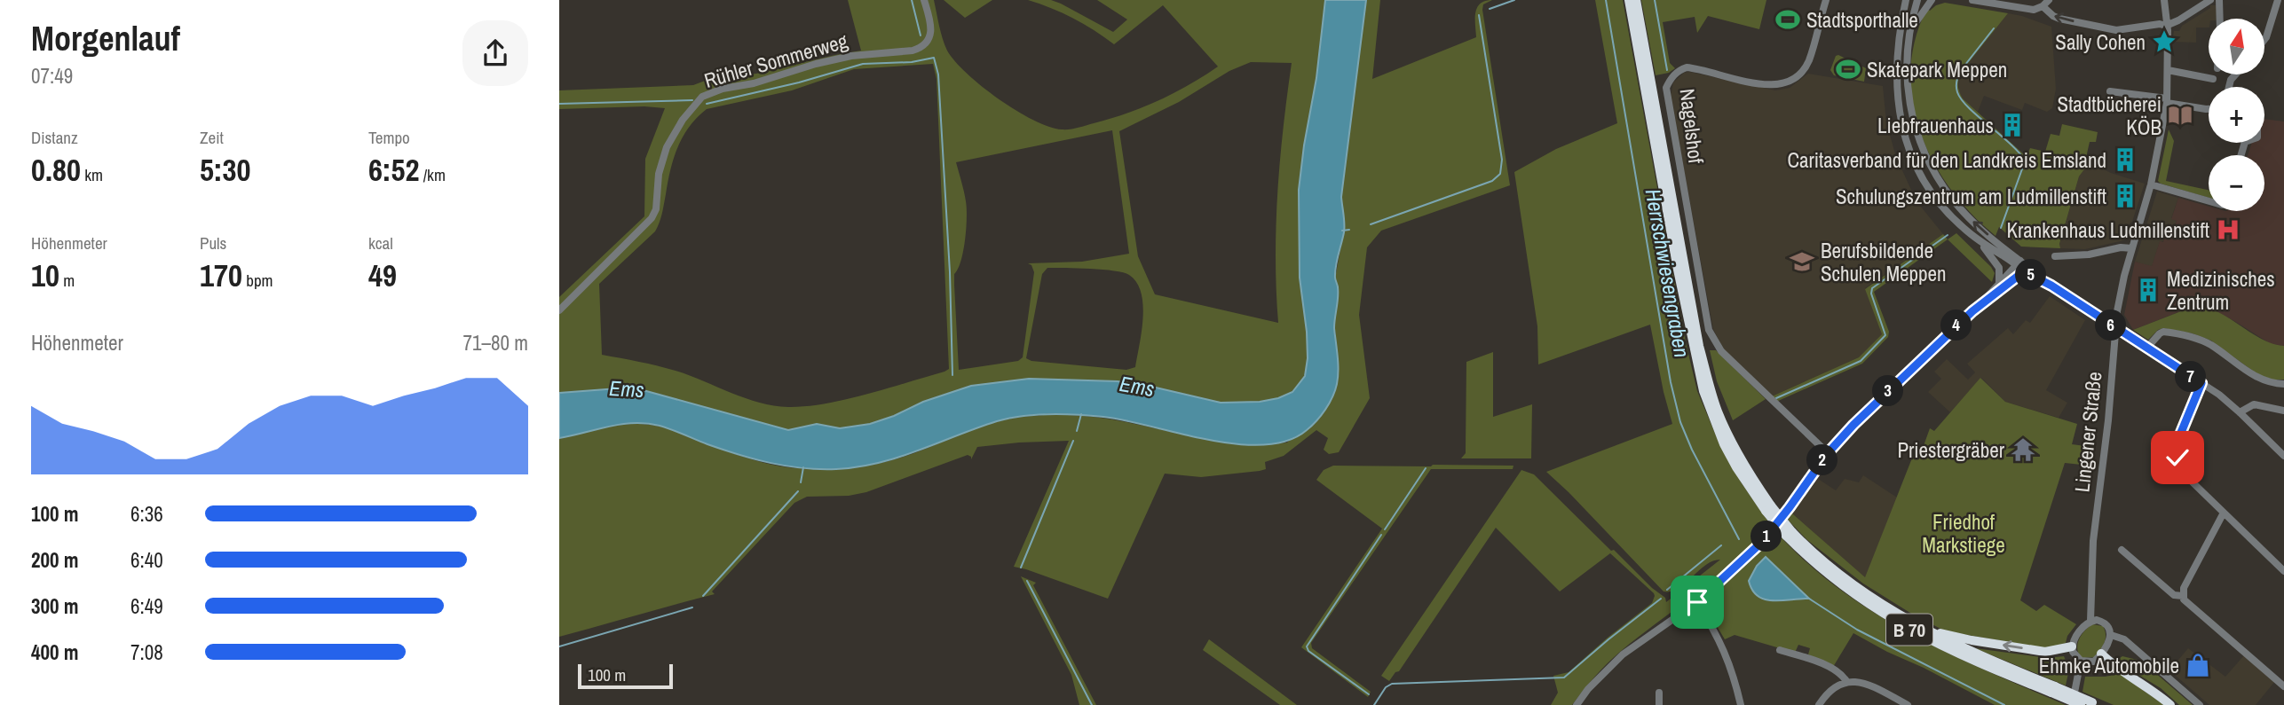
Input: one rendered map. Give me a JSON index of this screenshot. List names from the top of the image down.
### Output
{
  "streets": {
    "highway": ["B 70"],
    "street": ["Rühler Sommerweg", "Nagelshof", "Lingener Straße"]
  },
  "water": ["Herrschwiesengraben", "Ems"],
  "parks": ["Friedhof Markstiege"],
  "places": {
    "sports": ["Stadtsporthalle", "Skatepark Meppen"],
    "place": ["Sally Cohen"],
    "library": ["Stadtbücherei KÖB"],
    "building": [
      "Liebfrauenhaus",
      "Caritasverband für den Landkreis Emsland",
      "Schulungszentrum am Ludmillenstift",
      "Medizinisches Zentrum"
    ],
    "hospital": ["Krankenhaus Ludmillenstift"],
    "school or university": ["Berufsbildende Schulen Meppen"],
    "temple": ["Priestergräber"],
    "shop": ["Ehmke Automobile"]
  },
  "scale_bar": "100 m",
  "north": "top",
  "page": {
    "heading": ["Morgenlauf", "07:49"],
    "map_buttons": ["+", "−"],
    "stats": [
      ["Distanz", "0.80 km"],
      ["Zeit", "5:30"],
      ["Tempo", "6:52 /km"],
      ["Höhenmeter", "10 m"],
      ["Puls", "170 bpm"],
      ["kcal", "49"]
    ],
    "pins": [
      "5",
      "4",
      "6",
      "7",
      "3",
      "2",
      "1"
    ],
    "chart": ["Höhenmeter", "71–80 m"],
    "list": [
      {
        "name": "100 m",
        "note": "6:36"
      },
      {
        "name": "200 m",
        "note": "6:40"
      },
      {
        "name": "300 m",
        "note": "6:49"
      },
      {
        "name": "400 m",
        "note": "7:08"
      }
    ],
    "scale": "100 m"
  }
}
